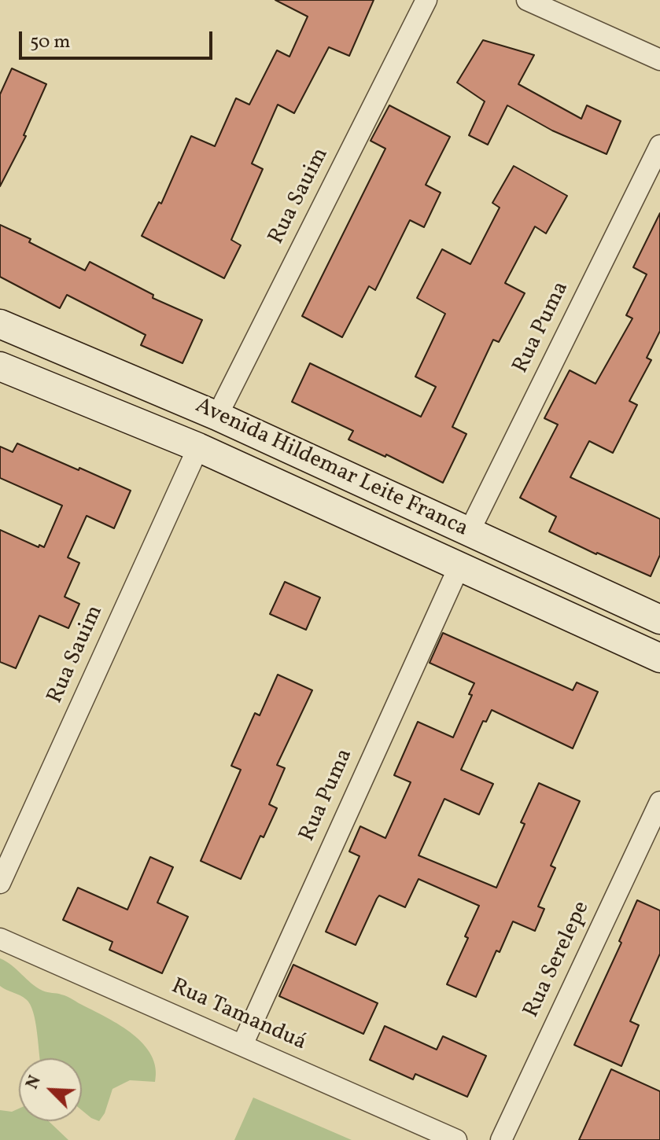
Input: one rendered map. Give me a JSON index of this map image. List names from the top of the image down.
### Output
{
  "streets": {
    "street": [
      "Rua Sauim",
      "Rua Puma",
      "Avenida Hildemar Leite Franca",
      "Rua Serelepe",
      "Rua Tamanduá"
    ]
  },
  "crossings": [
    ["Rua Sauim", "Avenida Hildemar Leite Franca"],
    ["Rua Puma", "Avenida Hildemar Leite Franca"],
    ["Rua Puma", "Rua Tamanduá"]
  ],
  "scale_bar": "50 m",
  "north": "top left"
}
